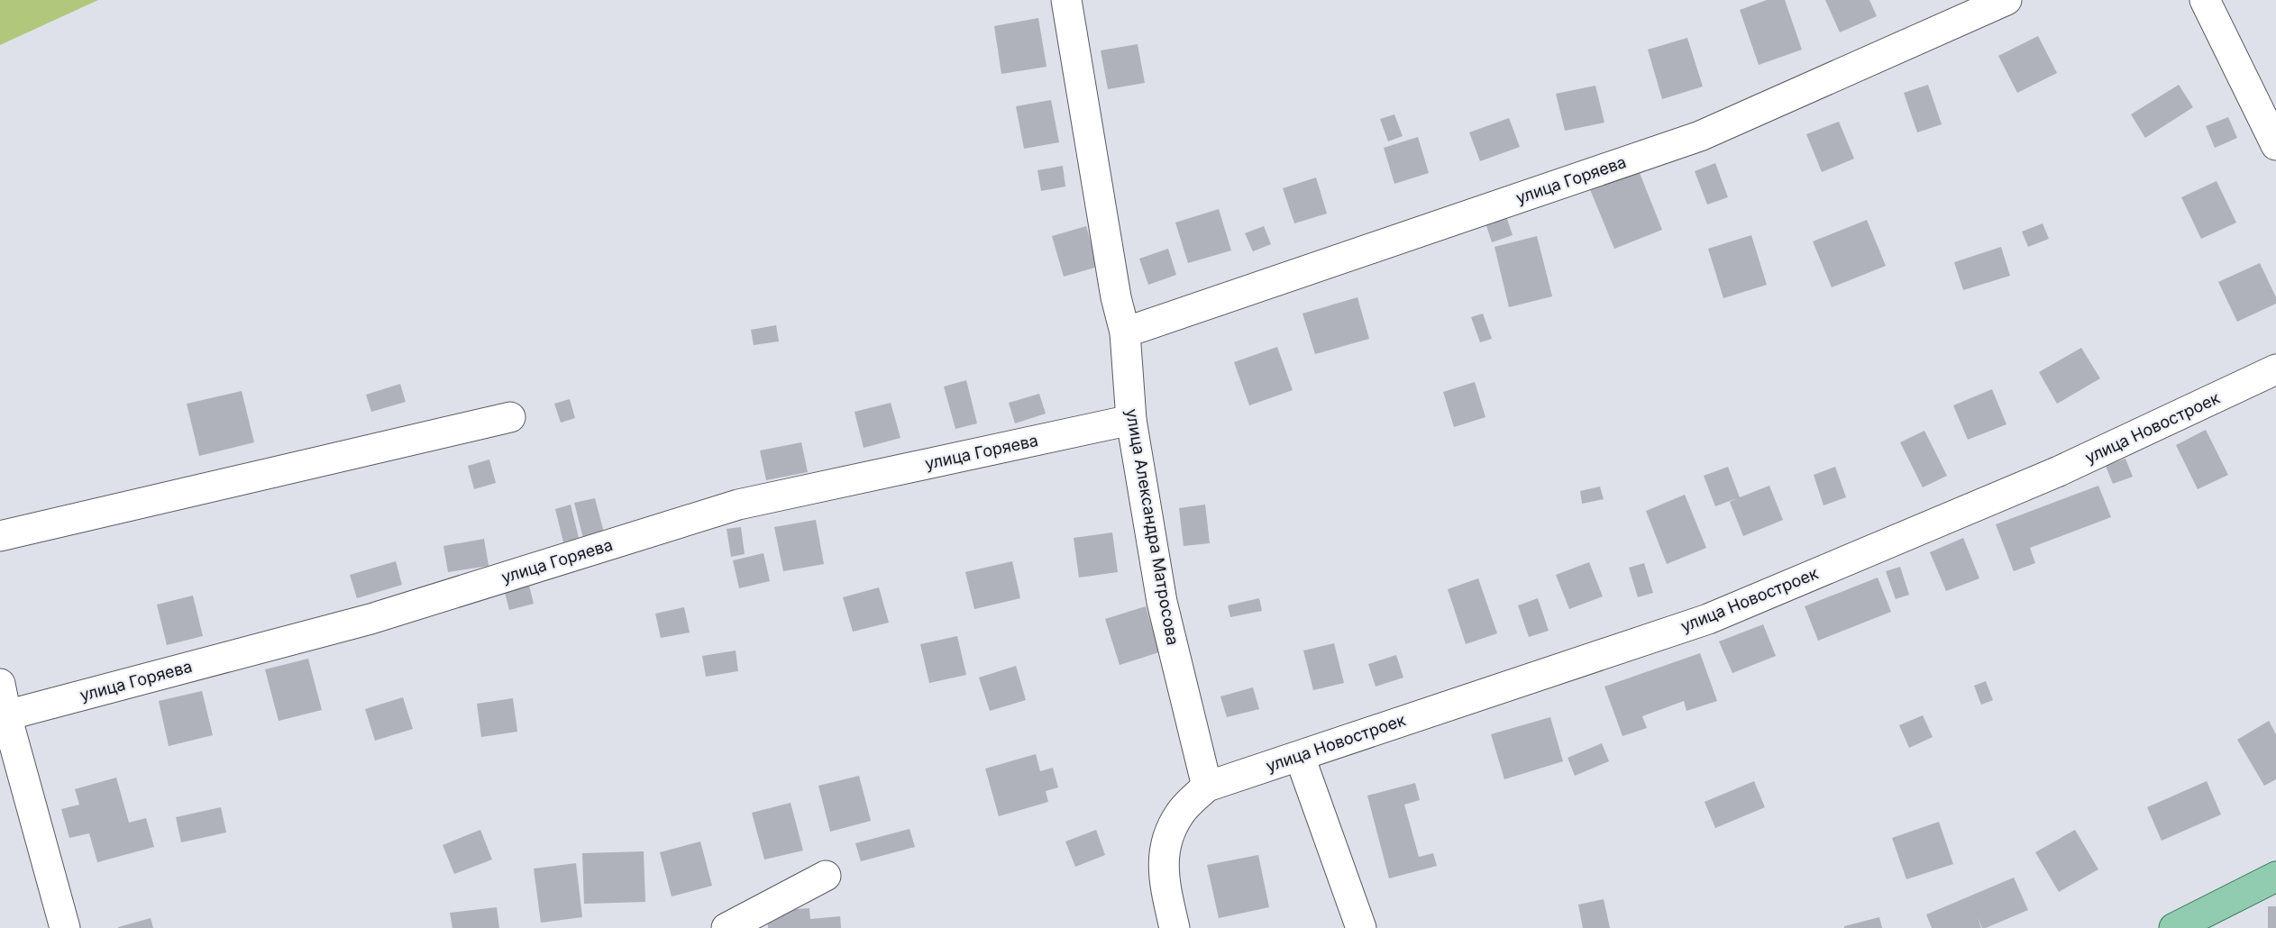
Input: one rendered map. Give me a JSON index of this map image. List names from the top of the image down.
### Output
{
  "streets": {
    "street": ["улица Горяева", "улица Новостроек", "улица Александра Матросова"]
  },
  "crossings": [
    ["улица Горяева", "улица Александра Матросова"],
    ["улица Новостроек", "улица Александра Матросова"]
  ]
}
